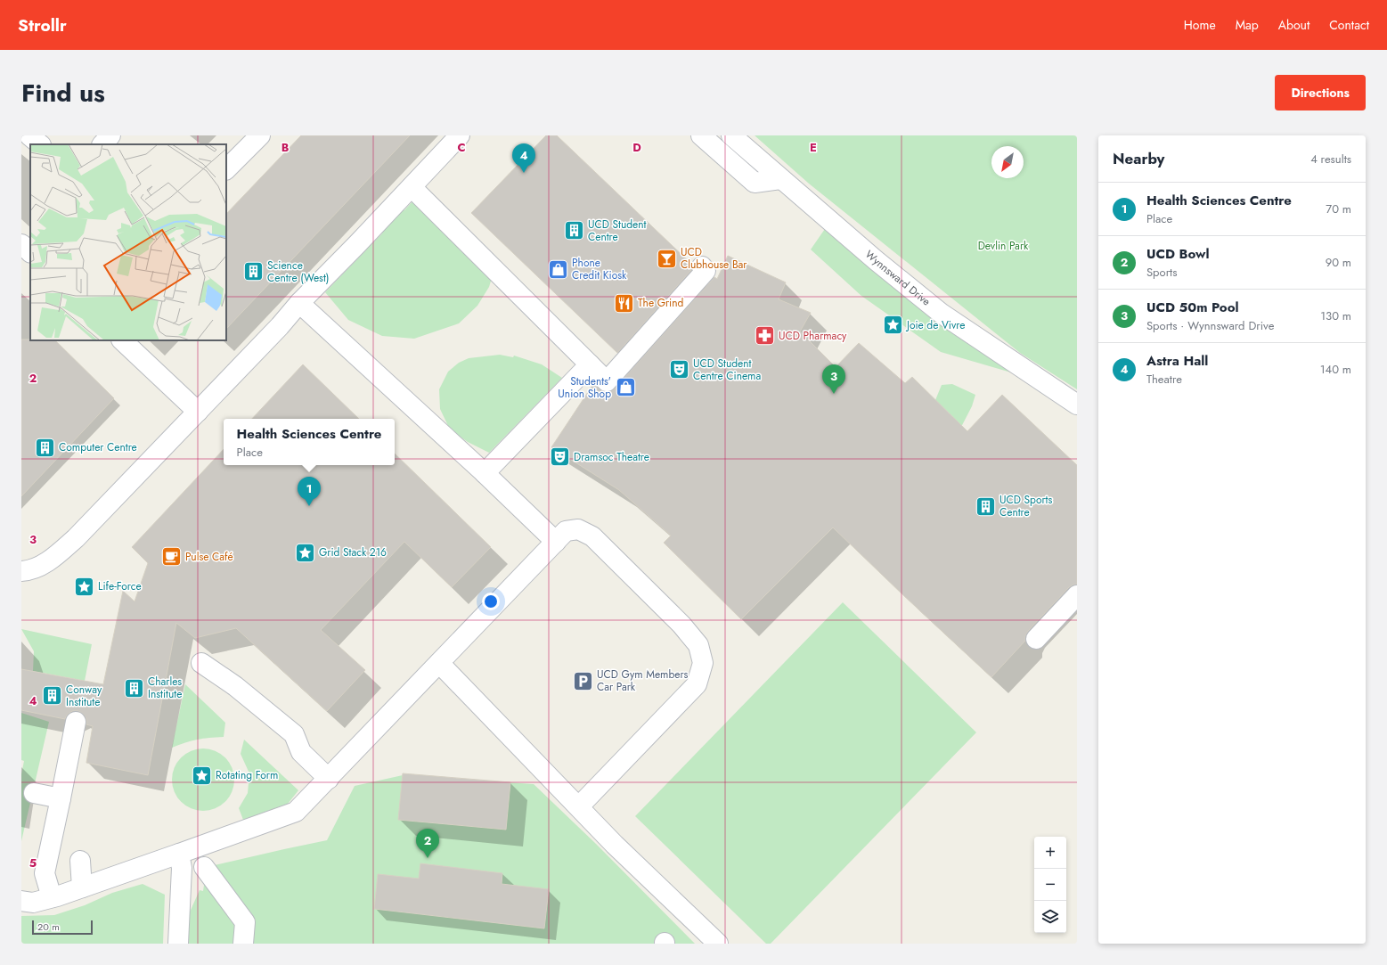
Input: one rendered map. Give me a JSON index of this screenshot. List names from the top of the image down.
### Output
{
  "streets": {
    "street": ["Wynnsward Drive"]
  },
  "parks": ["Devlin Park"],
  "places": {
    "building": [
      "UCD Student Centre",
      "Science Centre (West)",
      "Computer Centre",
      "UCD Sports Centre",
      "Charles Institute",
      "Conway Institute"
    ],
    "bar": ["UCD Clubhouse Bar"],
    "shop": ["Phone Credit Kiosk", "Students' Union Shop"],
    "restaurant": ["The Grind"],
    "place": [
      "Joie de Vivre",
      "Grid Stack 216",
      "Life-Force",
      "Rotating Form"
    ],
    "pharmacy": ["UCD Pharmacy"],
    "theatre": ["UCD Student Centre Cinema", "Dramsoc Theatre"],
    "cafe": ["Pulse Café"],
    "parking": ["UCD Gym Members Car Park"]
  },
  "scale_bar": "20 m",
  "north": "bottom left",
  "page": {
    "header": "Strollr",
    "nav": [
      "Home",
      "Map",
      "About",
      "Contact"
    ],
    "title": "Find us",
    "buttons": "Directions",
    "heading": ["Nearby", "4 results"],
    "pins": [
      "4",
      "3",
      "1",
      "2"
    ],
    "list": [
      {
        "mark": "1",
        "name": "Health Sciences Centre",
        "note": "Place",
        "value": "70 m"
      },
      {
        "mark": "2",
        "name": "UCD Bowl",
        "note": "Sports",
        "value": "90 m"
      },
      {
        "mark": "3",
        "name": "UCD 50m Pool",
        "note": "Sports · Wynnsward Drive",
        "value": "130 m"
      },
      {
        "mark": "4",
        "name": "Astra Hall",
        "note": "Theatre",
        "value": "140 m"
      }
    ],
    "popup": ["Health Sciences Centre", "Place"],
    "map_buttons": ["+", "−"],
    "scale": "20 m"
  },
  "grid": {
    "columns": [
      "B",
      "C",
      "D",
      "E"
    ],
    "rows": [
      "2",
      "3",
      "4",
      "5"
    ]
  }
}
